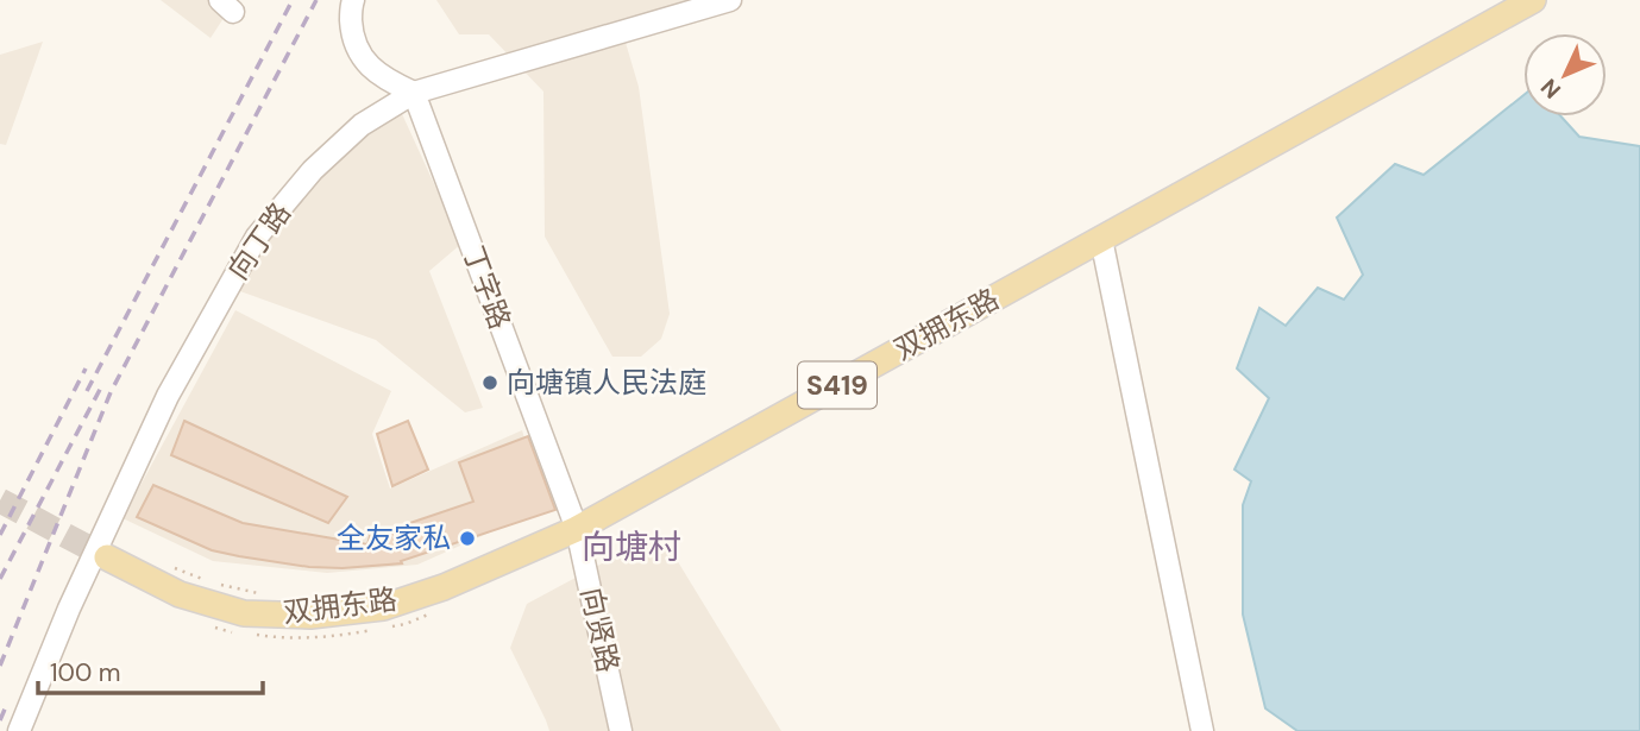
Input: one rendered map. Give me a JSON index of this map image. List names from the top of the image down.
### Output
{
  "streets": {
    "main road": ["双拥东路", "S419"],
    "street": ["向丁路", "丁字路", "向贤路"]
  },
  "crossings": [
    ["向丁路", "丁字路"],
    ["丁字路", "双拥东路"],
    ["丁字路", "向贤路"],
    ["双拥东路", "向贤路"]
  ],
  "districts": ["向塘村"],
  "places": ["向塘镇人民法庭", "全友家私"],
  "scale_bar": "100 m",
  "north": "bottom left"
}
